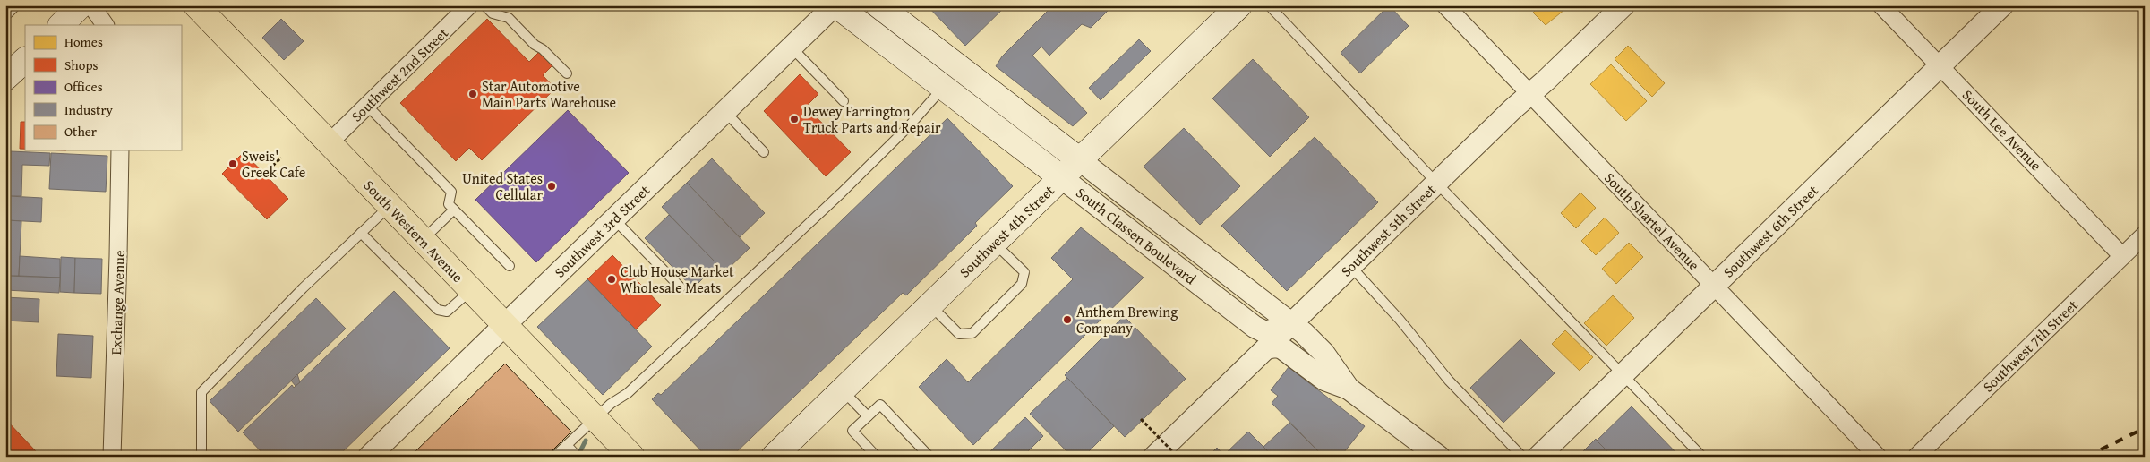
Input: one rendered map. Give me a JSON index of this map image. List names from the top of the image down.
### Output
{
  "streets": {
    "main road": ["South Western Avenue", "Southwest 4th Street", "South Classen Boulevard"],
    "street": [
      "Southwest 2nd Street",
      "South Lee Avenue",
      "South Shartel Avenue",
      "Southwest 5th Street",
      "Southwest 3rd Street",
      "Southwest 6th Street",
      "Exchange Avenue",
      "Southwest 7th Street"
    ]
  },
  "crossings": [
    ["Southwest 2nd Street", "South Western Avenue"],
    ["South Lee Avenue", "Southwest 6th Street"],
    ["South Lee Avenue", "Southwest 7th Street"],
    ["South Shartel Avenue", "Southwest 5th Street"],
    ["South Shartel Avenue", "Southwest 6th Street"],
    ["Southwest 5th Street", "South Classen Boulevard"],
    ["South Western Avenue", "Southwest 3rd Street"],
    ["Southwest 3rd Street", "South Classen Boulevard"],
    ["Southwest 4th Street", "South Classen Boulevard"]
  ],
  "places": [
    "Star Automotive Main Parts Warehouse",
    "Dewey Farrington Truck Parts and Repair",
    "Sweis' Greek Cafe",
    "United States Cellular",
    "Club House Market Wholesale Meats",
    "Anthem Brewing Company"
  ],
  "legend": [
    "Homes",
    "Shops",
    "Offices",
    "Industry",
    "Other"
  ]
}
